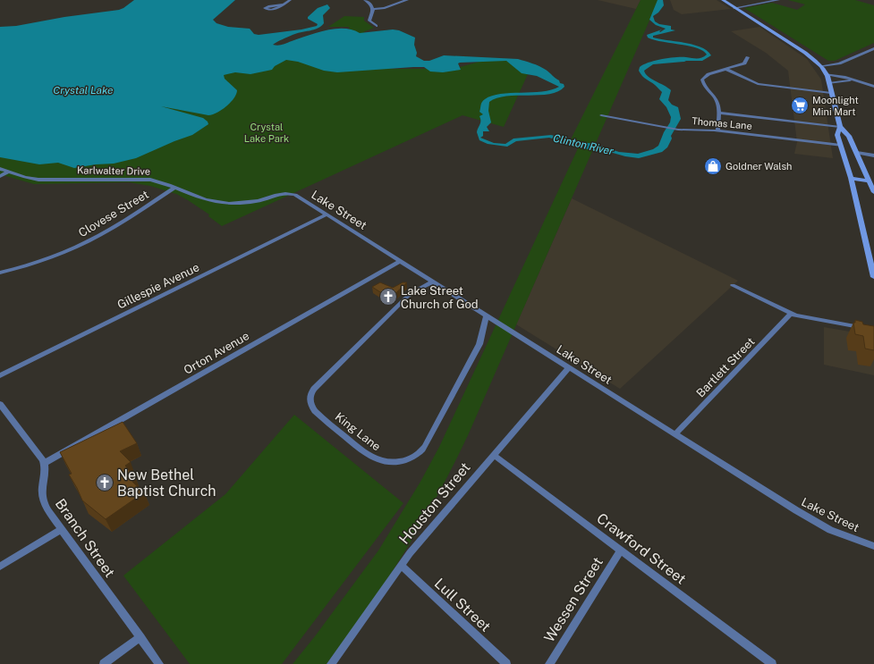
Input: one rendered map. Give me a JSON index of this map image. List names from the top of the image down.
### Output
{
  "streets": {
    "street": [
      "Thomas Lane",
      "Karlwalter Drive",
      "Lake Street",
      "Clovese Street",
      "Gillespie Avenue",
      "Orton Avenue",
      "Bartlett Street",
      "King Lane",
      "Houston Street",
      "Branch Street",
      "Crawford Street",
      "Wessen Street",
      "Lull Street"
    ]
  },
  "crossings": [
    ["Karlwalter Drive", "Lake Street"],
    ["Karlwalter Drive", "Clovese Street"],
    ["Lake Street", "Gillespie Avenue"],
    ["Lake Street", "Orton Avenue"],
    ["Lake Street", "Bartlett Street"],
    ["Lake Street", "King Lane"],
    ["Lake Street", "Houston Street"],
    ["Orton Avenue", "Branch Street"],
    ["Houston Street", "Crawford Street"],
    ["Houston Street", "Lull Street"],
    ["Crawford Street", "Wessen Street"]
  ],
  "water": ["Crystal Lake", "Clinton River"],
  "parks": ["Crystal Lake Park"],
  "places": {
    "supermarket": ["Moonlight Mini Mart"],
    "shop": ["Goldner Walsh"],
    "church": ["Lake Street Church of God", "New Bethel Baptist Church"]
  }
}
